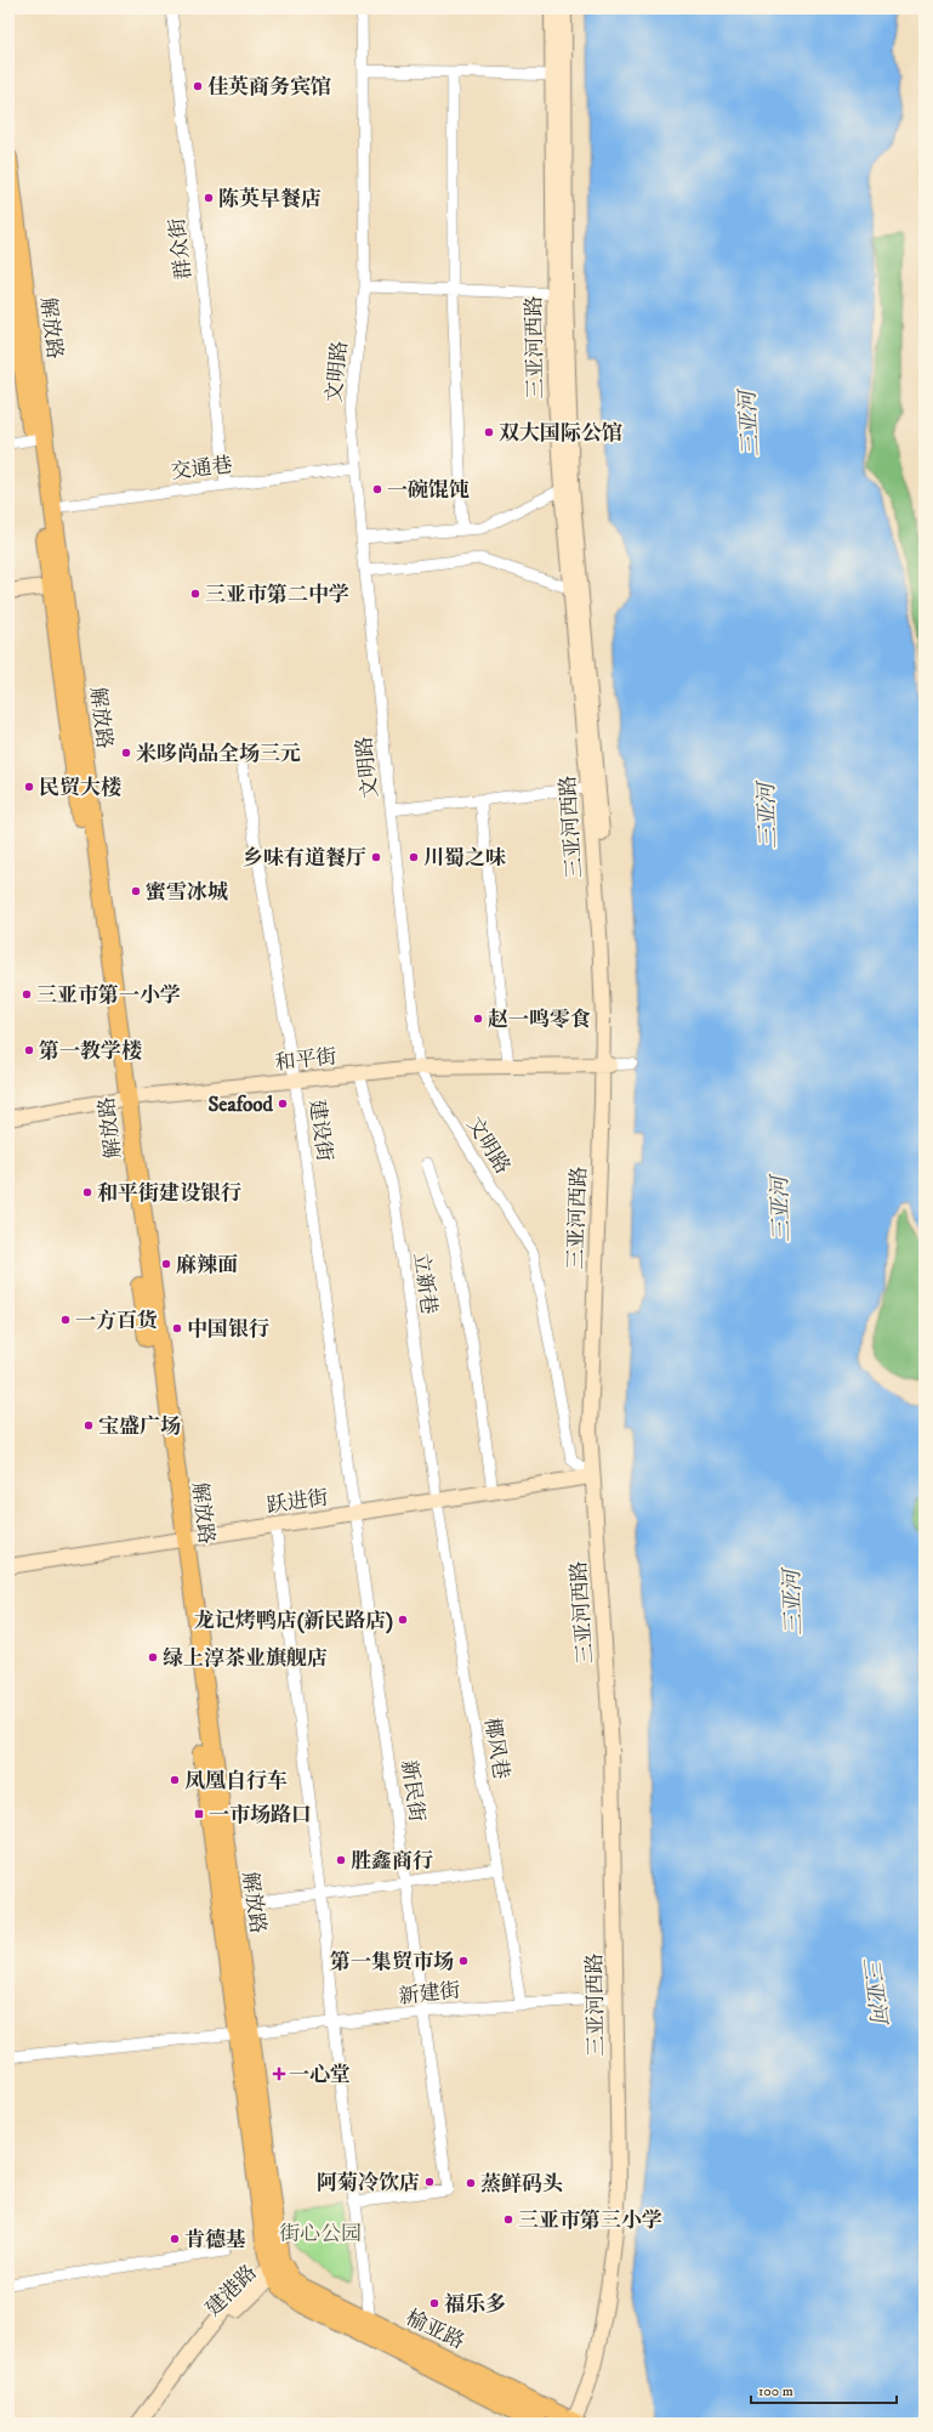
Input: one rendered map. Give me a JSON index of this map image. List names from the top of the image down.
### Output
{
  "streets": {
    "main road": [
      "解放路",
      "三亚河西路",
      "和平街",
      "跃进街",
      "建港路",
      "榆亚路"
    ],
    "street": [
      "群众街",
      "文明路",
      "交通巷",
      "建设街",
      "立新巷",
      "椰风巷",
      "新民街",
      "新建街"
    ]
  },
  "crossings": [
    ["群众街", "交通巷"],
    ["解放路", "交通巷"],
    ["解放路", "和平街"],
    ["解放路", "跃进街"],
    ["解放路", "新建街"],
    ["解放路", "建港路"],
    ["解放路", "榆亚路"],
    ["三亚河西路", "文明路"],
    ["三亚河西路", "和平街"],
    ["三亚河西路", "跃进街"],
    ["三亚河西路", "新建街"],
    ["三亚河西路", "榆亚路"],
    ["文明路", "交通巷"],
    ["文明路", "和平街"],
    ["文明路", "跃进街"],
    ["和平街", "建设街"],
    ["和平街", "立新巷"],
    ["建设街", "跃进街"],
    ["建设街", "新民街"],
    ["立新巷", "跃进街"],
    ["立新巷", "椰风巷"],
    ["跃进街", "椰风巷"],
    ["跃进街", "新民街"],
    ["椰风巷", "新建街"],
    ["新民街", "新建街"],
    ["建港路", "榆亚路"]
  ],
  "water": ["三亚河"],
  "parks": ["街心公园"],
  "places": {
    "other": [
      "佳英商务宾馆",
      "陈英早餐店",
      "双大国际公馆",
      "一碗馄饨",
      "三亚市第二中学",
      "米哆尚品全场三元",
      "民贸大楼",
      "乡味有道餐厅",
      "川蜀之味",
      "蜜雪冰城",
      "三亚市第一小学",
      "赵一鸣零食",
      "第一教学楼",
      "Seafood",
      "和平街建设银行",
      "麻辣面",
      "一方百货",
      "中国银行",
      "宝盛广场",
      "龙记烤鸭店(新民路店)",
      "绿上淳茶业旗舰店",
      "凤凰自行车",
      "胜鑫商行",
      "第一集贸市场",
      "阿菊冷饮店",
      "蒸鲜码头",
      "三亚市第三小学",
      "肯德基",
      "福乐多"
    ],
    "transit": ["一市场路口"],
    "health": ["一心堂"]
  },
  "scale_bar": "100 m"
}
